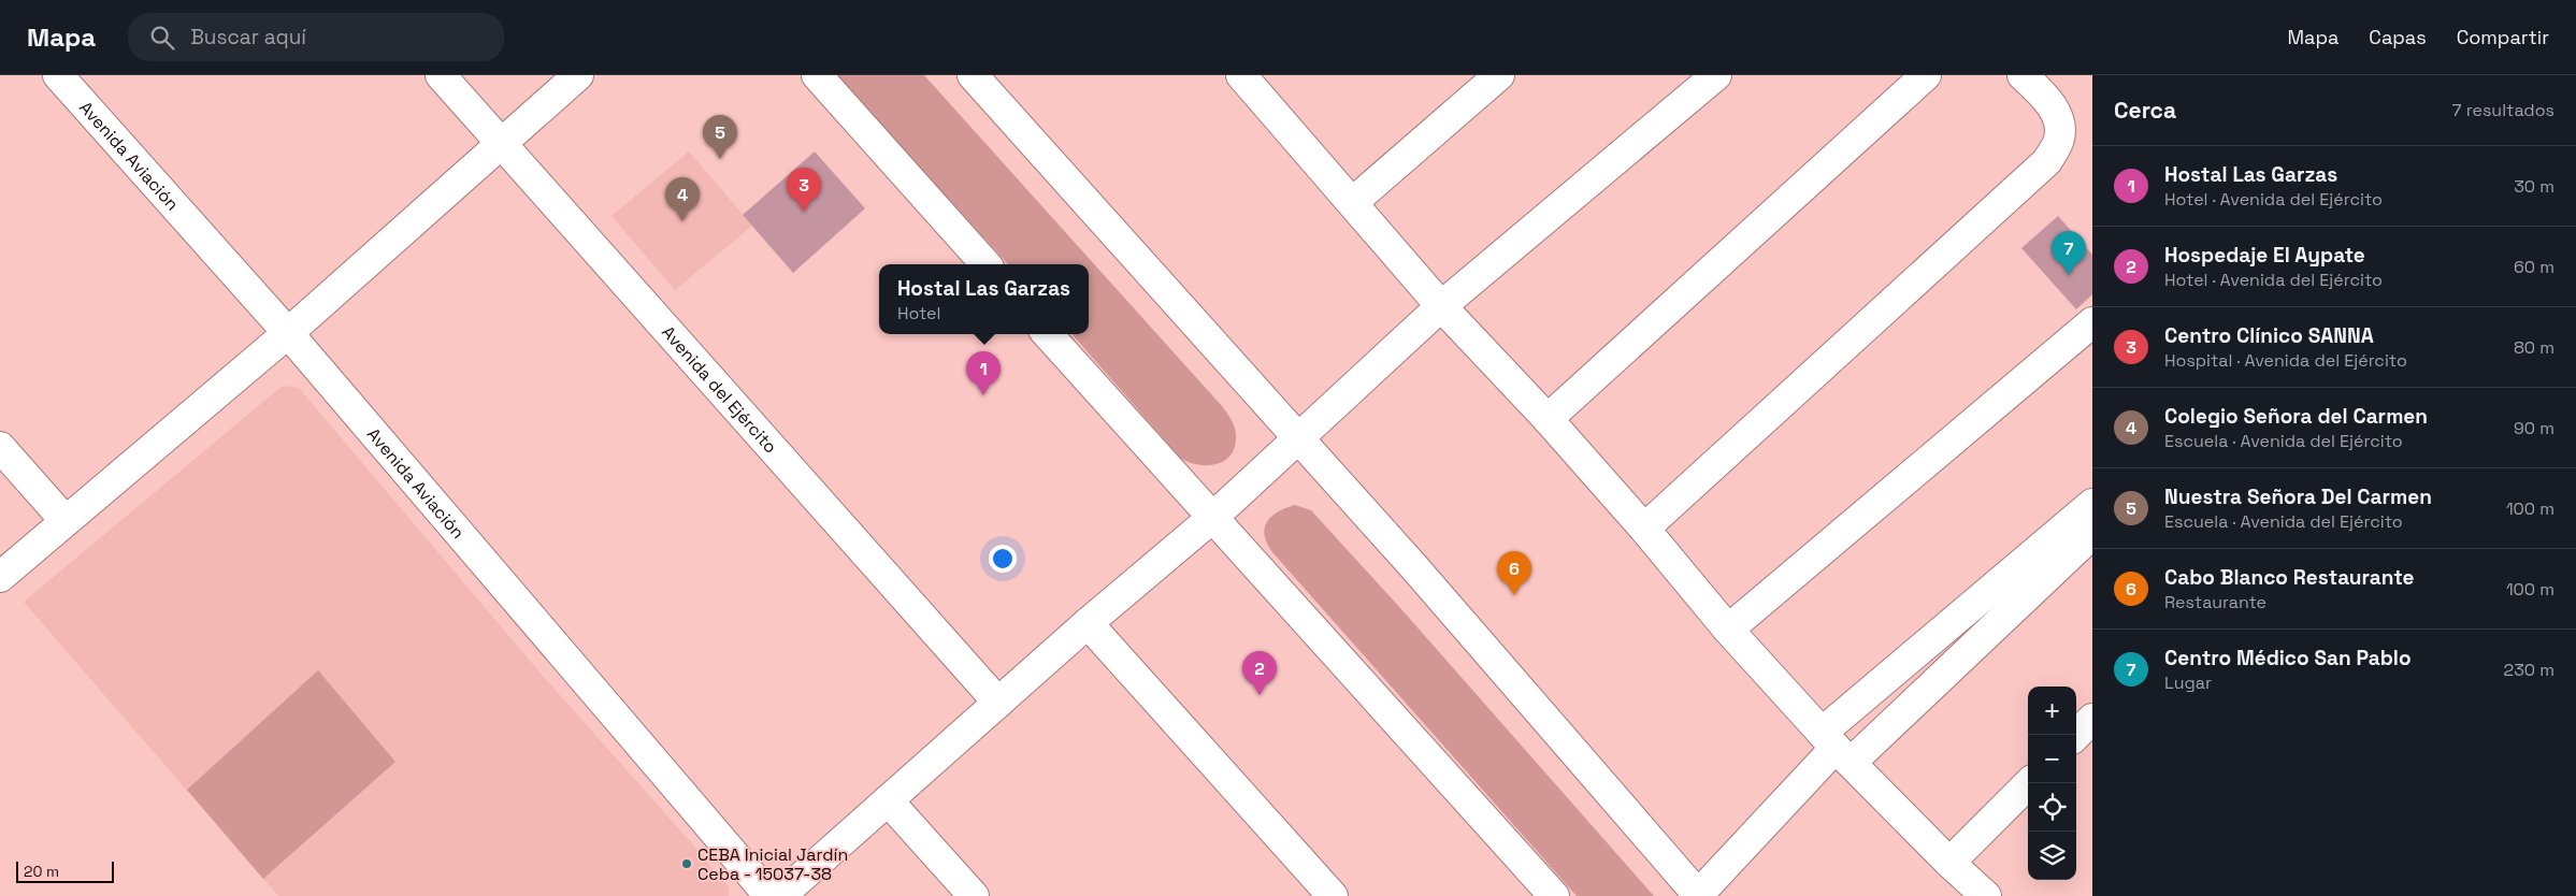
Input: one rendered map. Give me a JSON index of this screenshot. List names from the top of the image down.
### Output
{
  "streets": {
    "street": ["Avenida Aviación", "Avenida del Ejército"]
  },
  "places": ["CEBA Inicial Jardín Ceba - 15037-38"],
  "scale_bar": "20 m",
  "page": {
    "header": "Mapa",
    "search": "Buscar aquí",
    "nav": ["Mapa", "Capas", "Compartir"],
    "heading": ["Cerca", "7 resultados"],
    "pins": [
      "5",
      "3",
      "4",
      "7",
      "1",
      "6",
      "2"
    ],
    "list": [
      {
        "mark": "1",
        "name": "Hostal Las Garzas",
        "note": "Hotel · Avenida del Ejército",
        "value": "30 m"
      },
      {
        "mark": "2",
        "name": "Hospedaje El Aypate",
        "note": "Hotel · Avenida del Ejército",
        "value": "60 m"
      },
      {
        "mark": "3",
        "name": "Centro Clínico SANNA",
        "note": "Hospital · Avenida del Ejército",
        "value": "80 m"
      },
      {
        "mark": "4",
        "name": "Colegio Señora del Carmen",
        "note": "Escuela · Avenida del Ejército",
        "value": "90 m"
      },
      {
        "mark": "5",
        "name": "Nuestra Señora Del Carmen",
        "note": "Escuela · Avenida del Ejército",
        "value": "100 m"
      },
      {
        "mark": "6",
        "name": "Cabo Blanco Restaurante",
        "note": "Restaurante",
        "value": "100 m"
      },
      {
        "mark": "7",
        "name": "Centro Médico San Pablo",
        "note": "Lugar",
        "value": "230 m"
      }
    ],
    "popup": ["Hostal Las Garzas", "Hotel"],
    "map_buttons": ["+", "−"],
    "scale": "20 m"
  }
}
